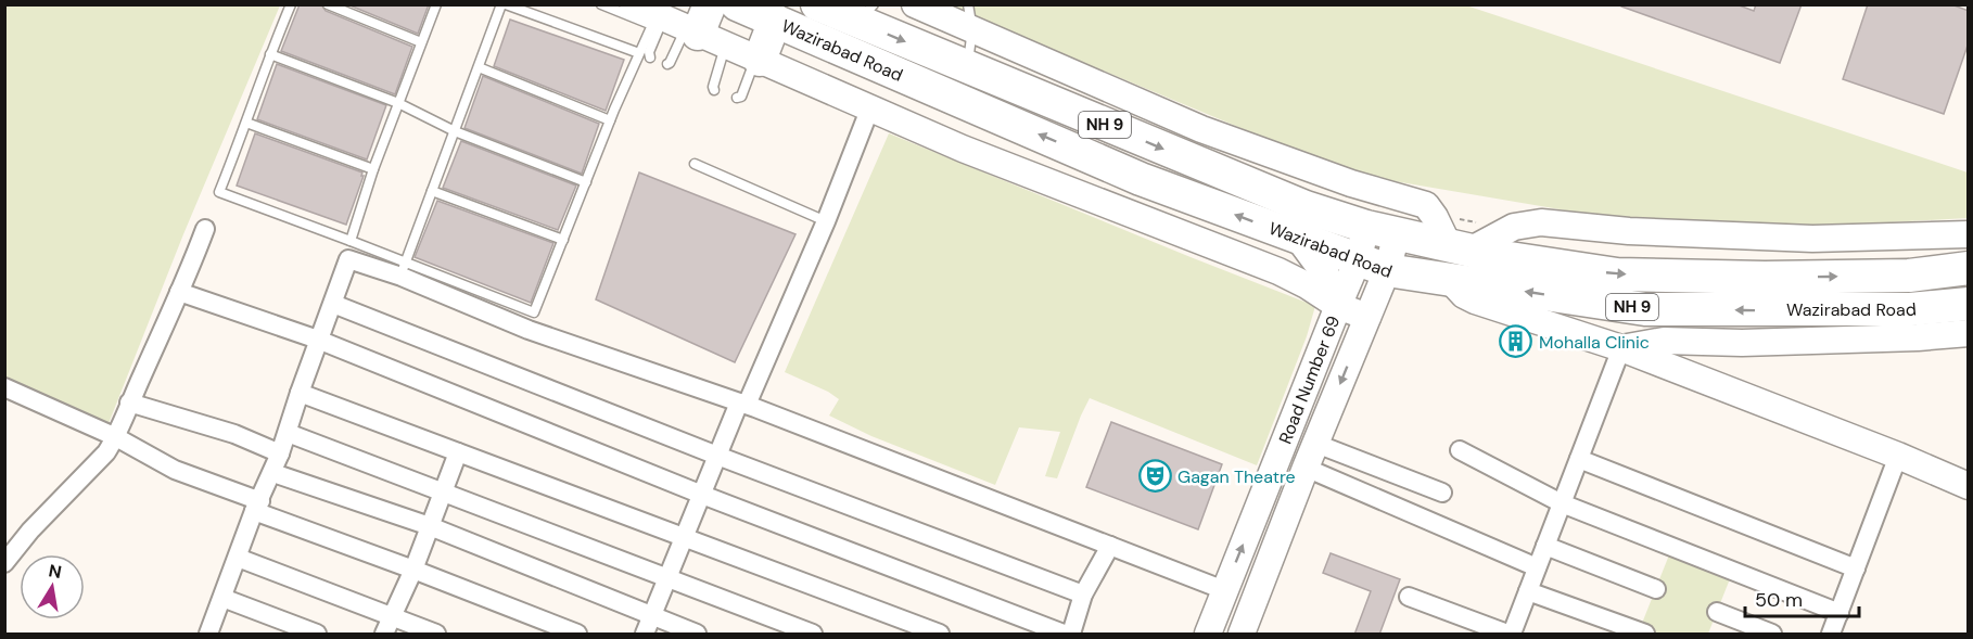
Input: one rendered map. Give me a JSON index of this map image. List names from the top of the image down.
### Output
{
  "streets": {
    "highway": ["Wazirabad Road", "NH 9"],
    "street": ["Road Number 69"]
  },
  "crossings": [
    ["Wazirabad Road", "Road Number 69"]
  ],
  "places": {
    "building": ["Mohalla Clinic"],
    "theatre": ["Gagan Theatre"]
  },
  "scale_bar": "50 m",
  "north": "top"
}
